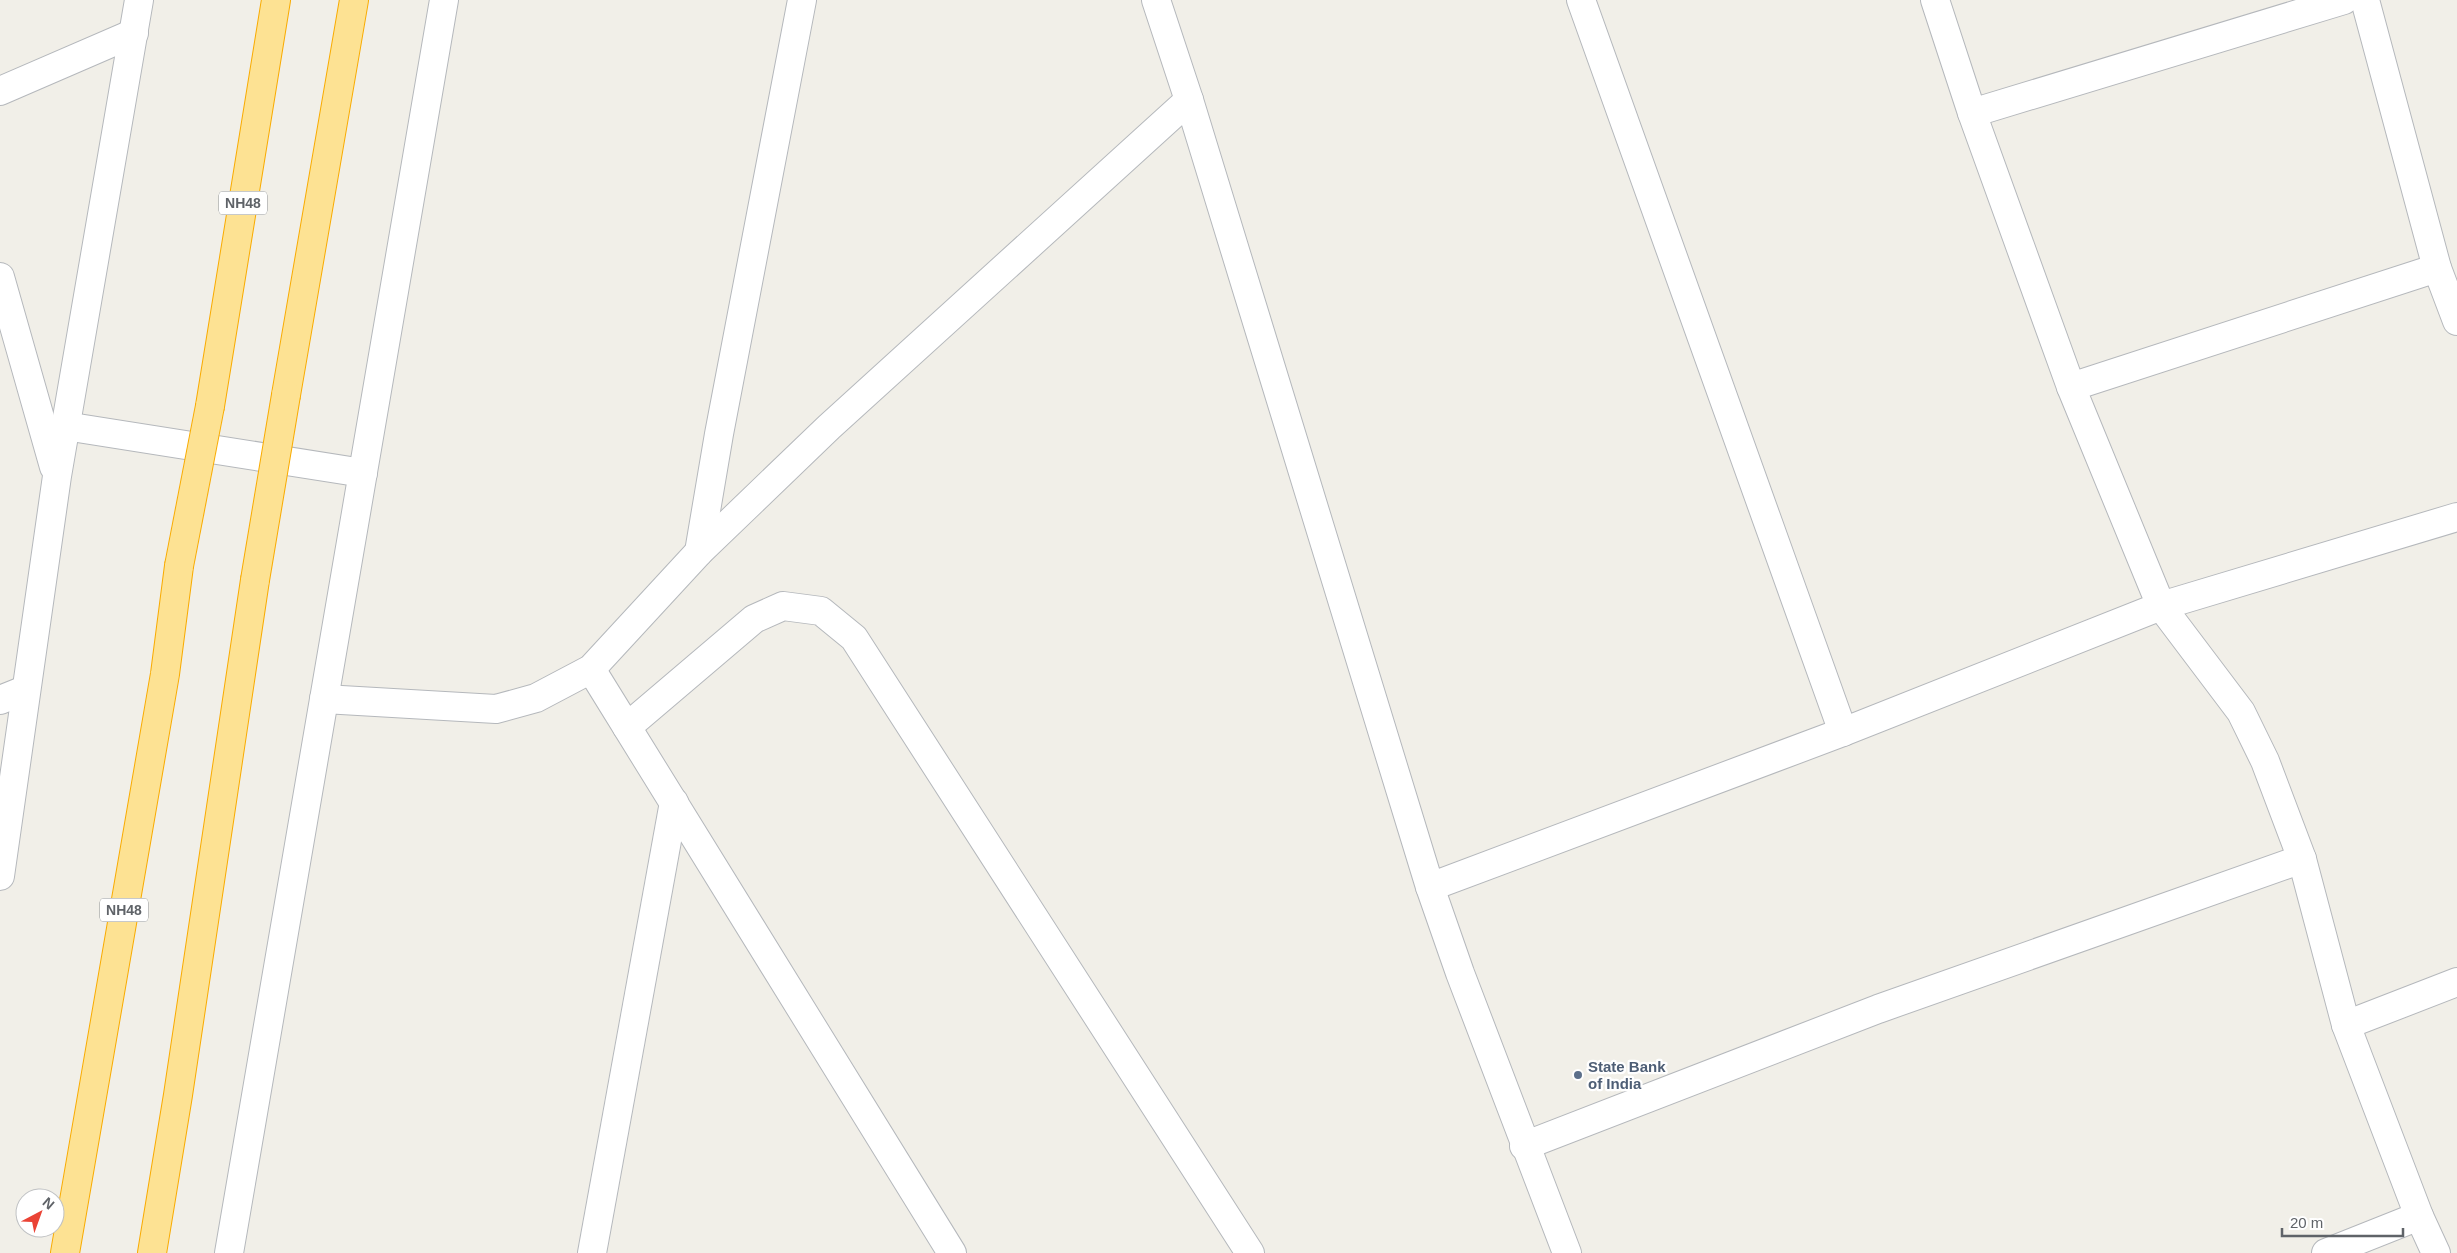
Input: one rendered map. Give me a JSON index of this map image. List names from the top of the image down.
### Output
{
  "streets": {
    "highway": ["NH48"]
  },
  "places": ["State Bank of India"],
  "scale_bar": "20 m",
  "north": "top right"
}
